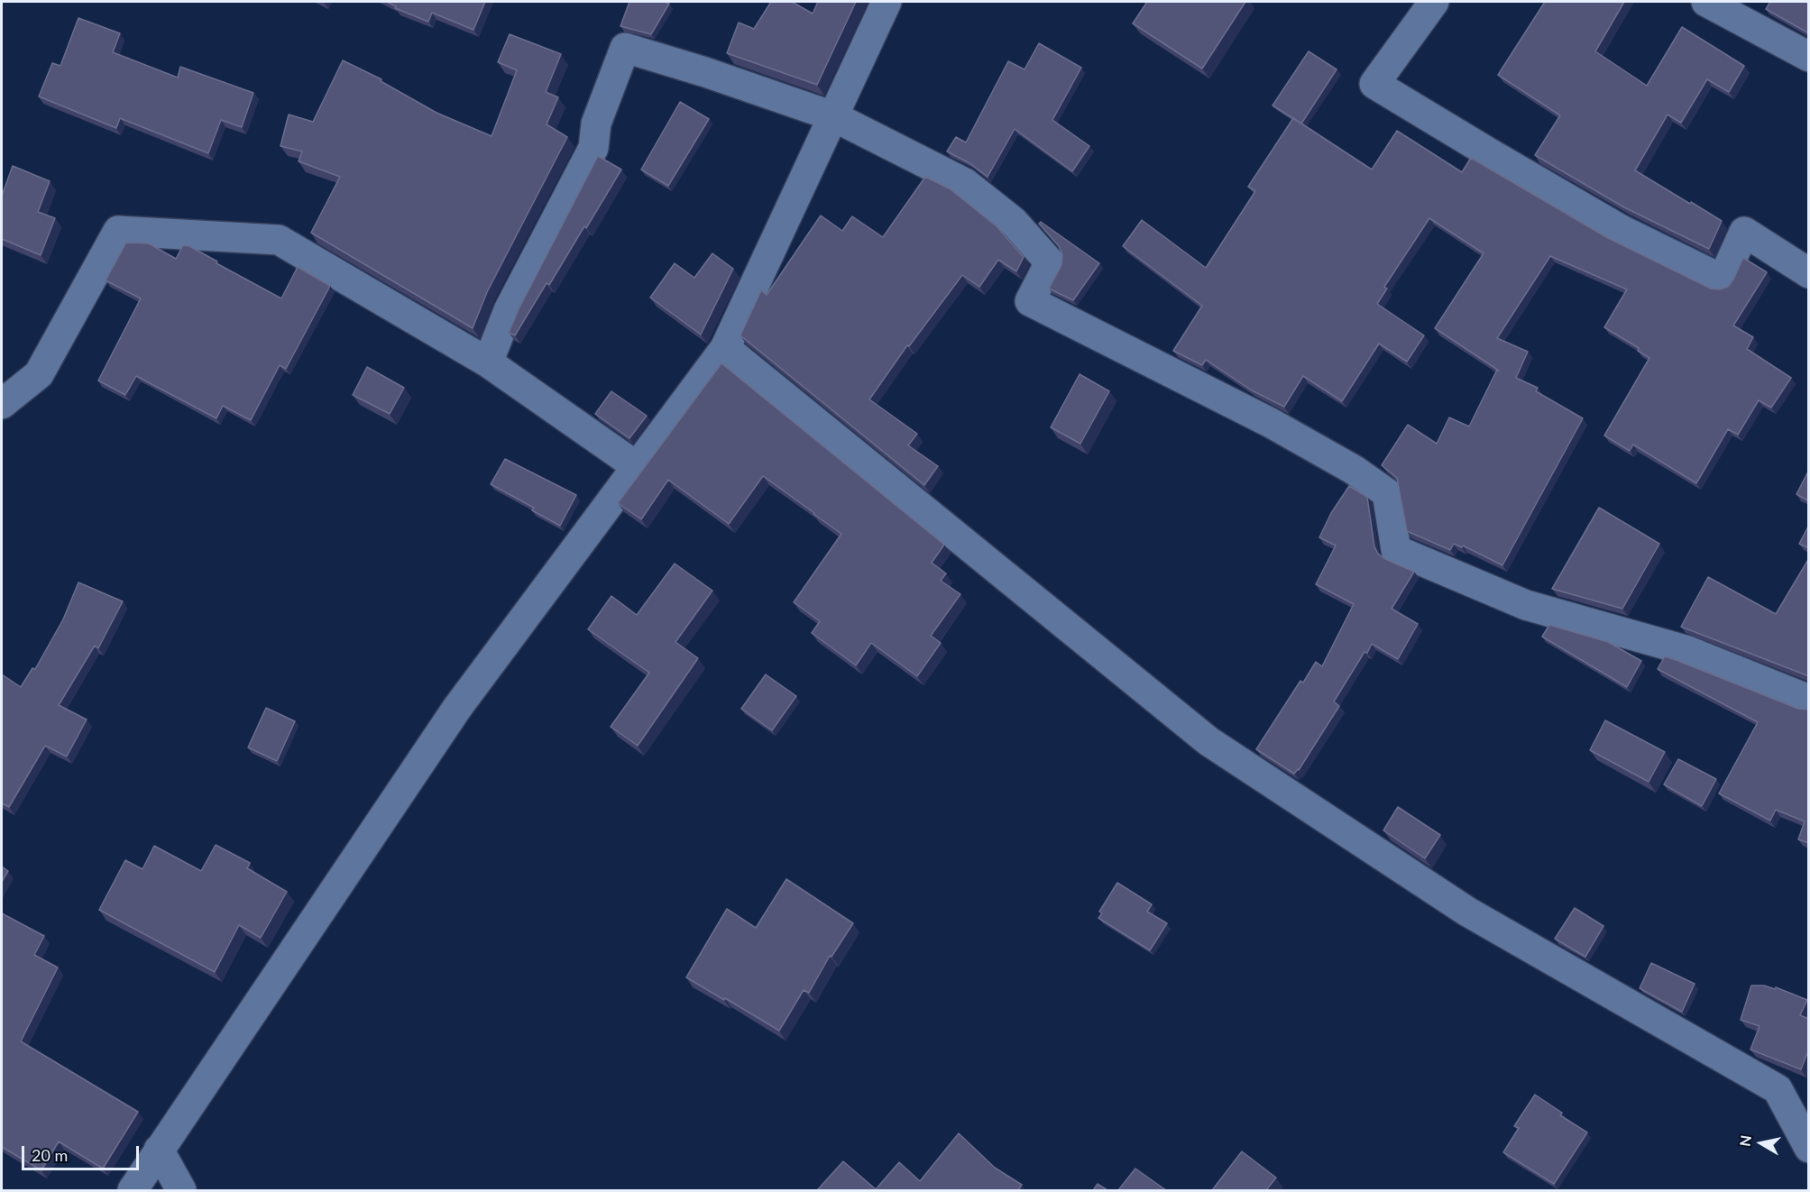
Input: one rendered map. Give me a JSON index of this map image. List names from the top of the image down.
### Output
{
  "scale_bar": "20 m",
  "north": "left"
}
